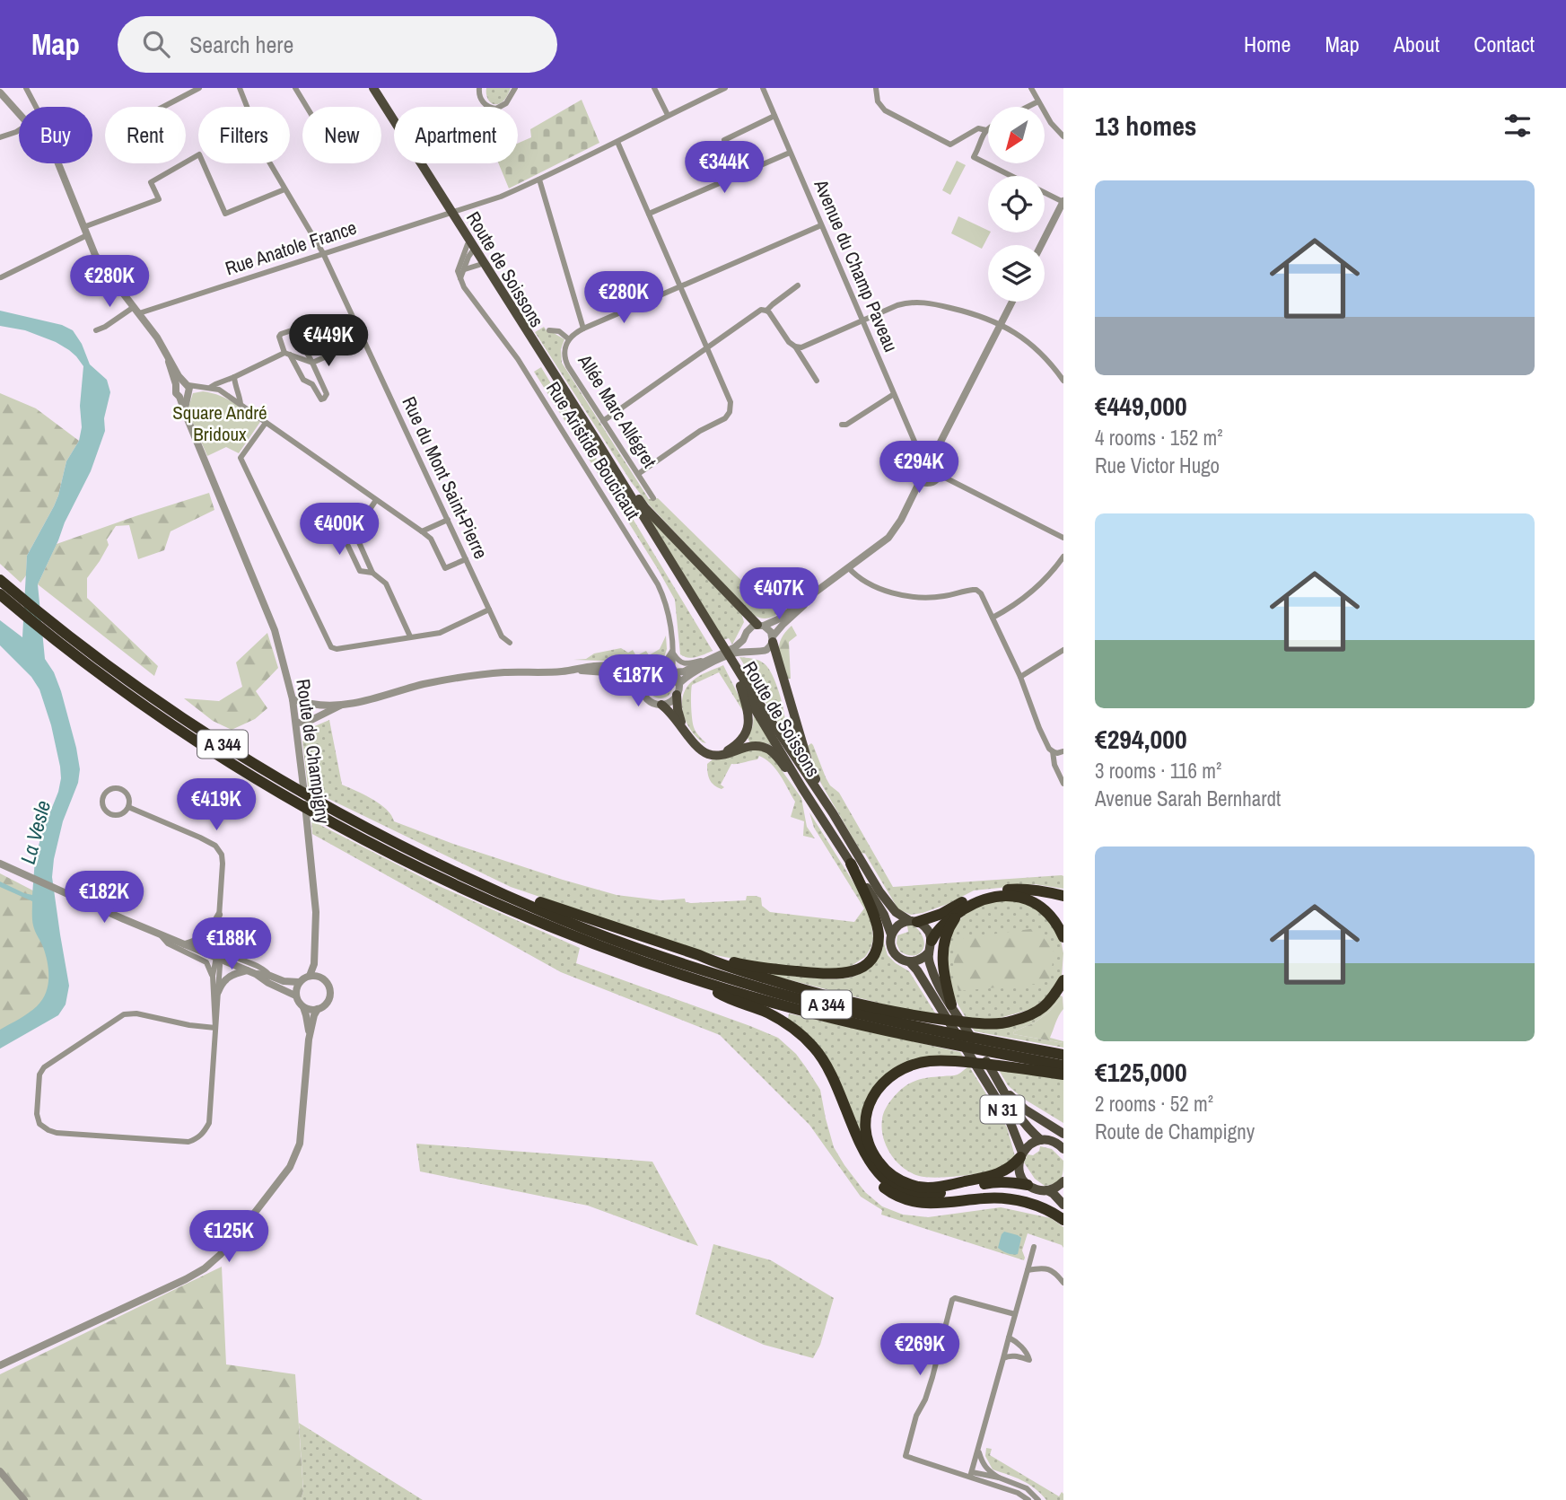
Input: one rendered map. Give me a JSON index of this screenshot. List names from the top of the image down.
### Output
{
  "streets": {
    "highway": ["A 344"],
    "main road": ["Route de Soissons", "N 31"],
    "street": [
      "Rue Anatole France",
      "Avenue du Champ Paveau",
      "Allée Marc Allégret",
      "Rue Aristide Boucicaut",
      "Rue du Mont Saint-Pierre",
      "Route de Champigny"
    ]
  },
  "crossings": [
    ["Rue Anatole France", "Route de Soissons"],
    ["Rue Anatole France", "Rue du Mont Saint-Pierre"],
    ["Rue Anatole France", "Route de Champigny"],
    ["Avenue du Champ Paveau", "Allée Marc Allégret"],
    ["Route de Soissons", "N 31"]
  ],
  "water": ["La Vesle"],
  "parks": ["Square André Bridoux"],
  "north": "bottom left",
  "page": {
    "header": "Map",
    "search": "Search here",
    "nav": [
      "Home",
      "Map",
      "About",
      "Contact"
    ],
    "heading": "13 homes",
    "chip": [
      "Buy",
      "Rent",
      "Filters",
      "New",
      "Apartment"
    ],
    "price": [
      "€344K",
      "€280K",
      "€280K",
      "€449K",
      "€294K",
      "€400K",
      "€407K",
      "€187K",
      "€419K",
      "€182K",
      "€188K",
      "€125K",
      "€269K"
    ],
    "list": [
      {
        "name": "€449,000",
        "note": "4 rooms · 152 m² · Rue Victor Hugo"
      },
      {
        "name": "€294,000",
        "note": "3 rooms · 116 m² · Avenue Sarah Bernhardt"
      },
      {
        "name": "€125,000",
        "note": "2 rooms · 52 m² · Route de Champigny"
      }
    ]
  }
}
